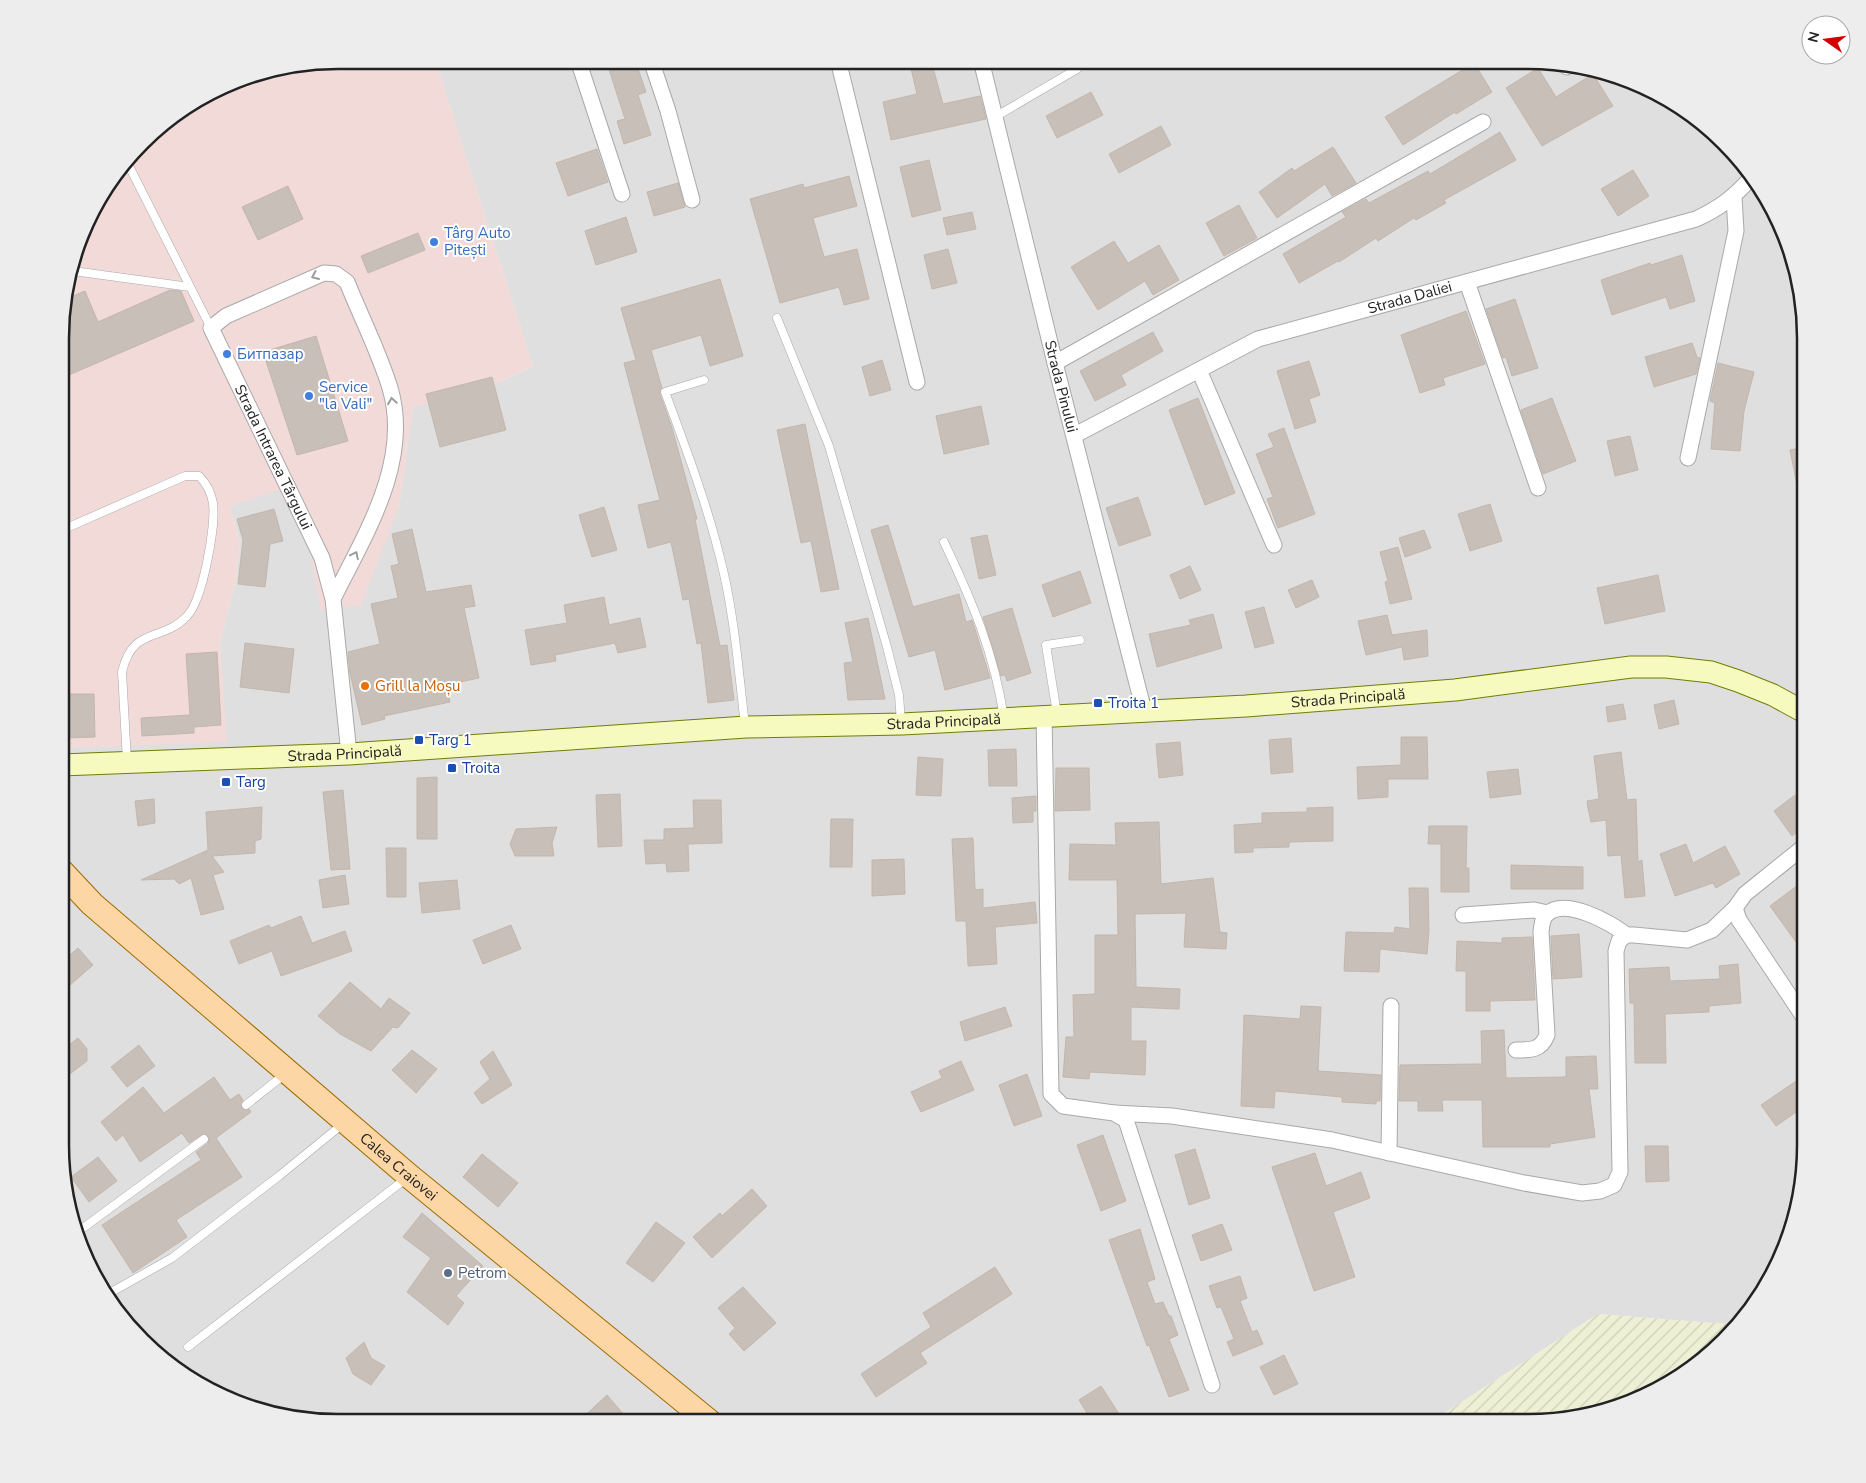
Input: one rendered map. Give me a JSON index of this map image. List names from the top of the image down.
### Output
{
  "streets": {
    "main road": ["Strada Principală", "Calea Craiovei"],
    "street": ["Strada Daliei", "Strada Pinului", "Strada Intrarea Târgului"]
  },
  "crossings": [
    ["Strada Daliei", "Strada Pinului"],
    ["Strada Pinului", "Strada Principală"],
    ["Strada Intrarea Târgului", "Strada Principală"]
  ],
  "places": {
    "other": [
      "Târg Auto Pitești",
      "Битпазар",
      "Service \"la Vali\"",
      "Grill la Moșu",
      "Petrom"
    ],
    "transit": [
      "Troita 1",
      "Targ 1",
      "Troita",
      "Targ"
    ]
  },
  "north": "left"
}
